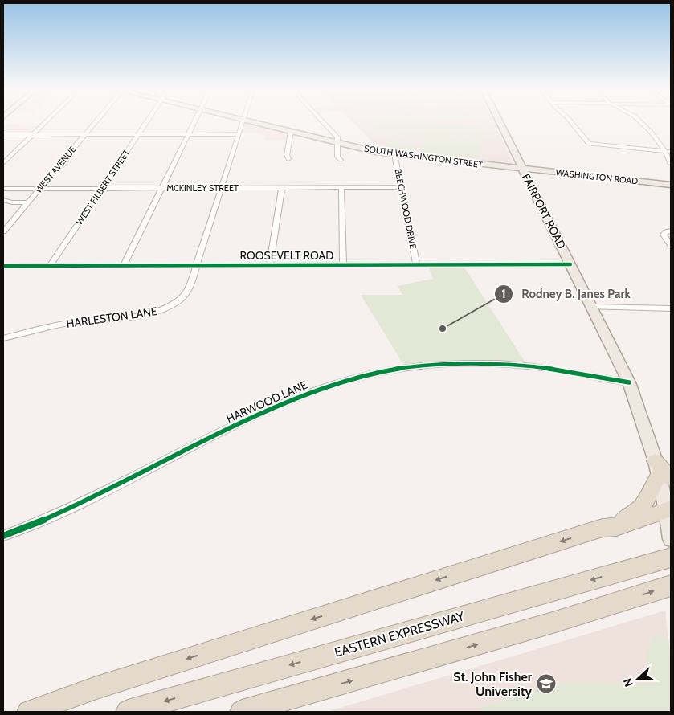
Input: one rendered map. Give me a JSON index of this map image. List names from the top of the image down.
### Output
{
  "streets": {
    "highway": ["EASTERN EXPRESSWAY"],
    "main road": ["SOUTH WASHINGTON STREET", "WASHINGTON ROAD", "FAIRPORT ROAD"],
    "street": [
      "WEST AVENUE",
      "WEST FILBERT STREET",
      "MCKINLEY STREET",
      "BEECHWOOD DRIVE",
      "ROOSEVELT ROAD",
      "HARLESTON LANE",
      "HARWOOD LANE"
    ]
  },
  "crossings": [
    ["SOUTH WASHINGTON STREET", "WASHINGTON ROAD"],
    ["SOUTH WASHINGTON STREET", "BEECHWOOD DRIVE"],
    ["SOUTH WASHINGTON STREET", "FAIRPORT ROAD"],
    ["WEST AVENUE", "MCKINLEY STREET"],
    ["WASHINGTON ROAD", "FAIRPORT ROAD"],
    ["WEST FILBERT STREET", "MCKINLEY STREET"],
    ["WEST FILBERT STREET", "ROOSEVELT ROAD"],
    ["MCKINLEY STREET", "BEECHWOOD DRIVE"],
    ["MCKINLEY STREET", "HARLESTON LANE"],
    ["BEECHWOOD DRIVE", "ROOSEVELT ROAD"],
    ["FAIRPORT ROAD", "ROOSEVELT ROAD"],
    ["FAIRPORT ROAD", "HARWOOD LANE"],
    ["ROOSEVELT ROAD", "HARLESTON LANE"]
  ],
  "places": {
    "other": ["Rodney B. Janes Park"],
    "school or university": ["St. John Fisher University"]
  },
  "north": "left"
}
